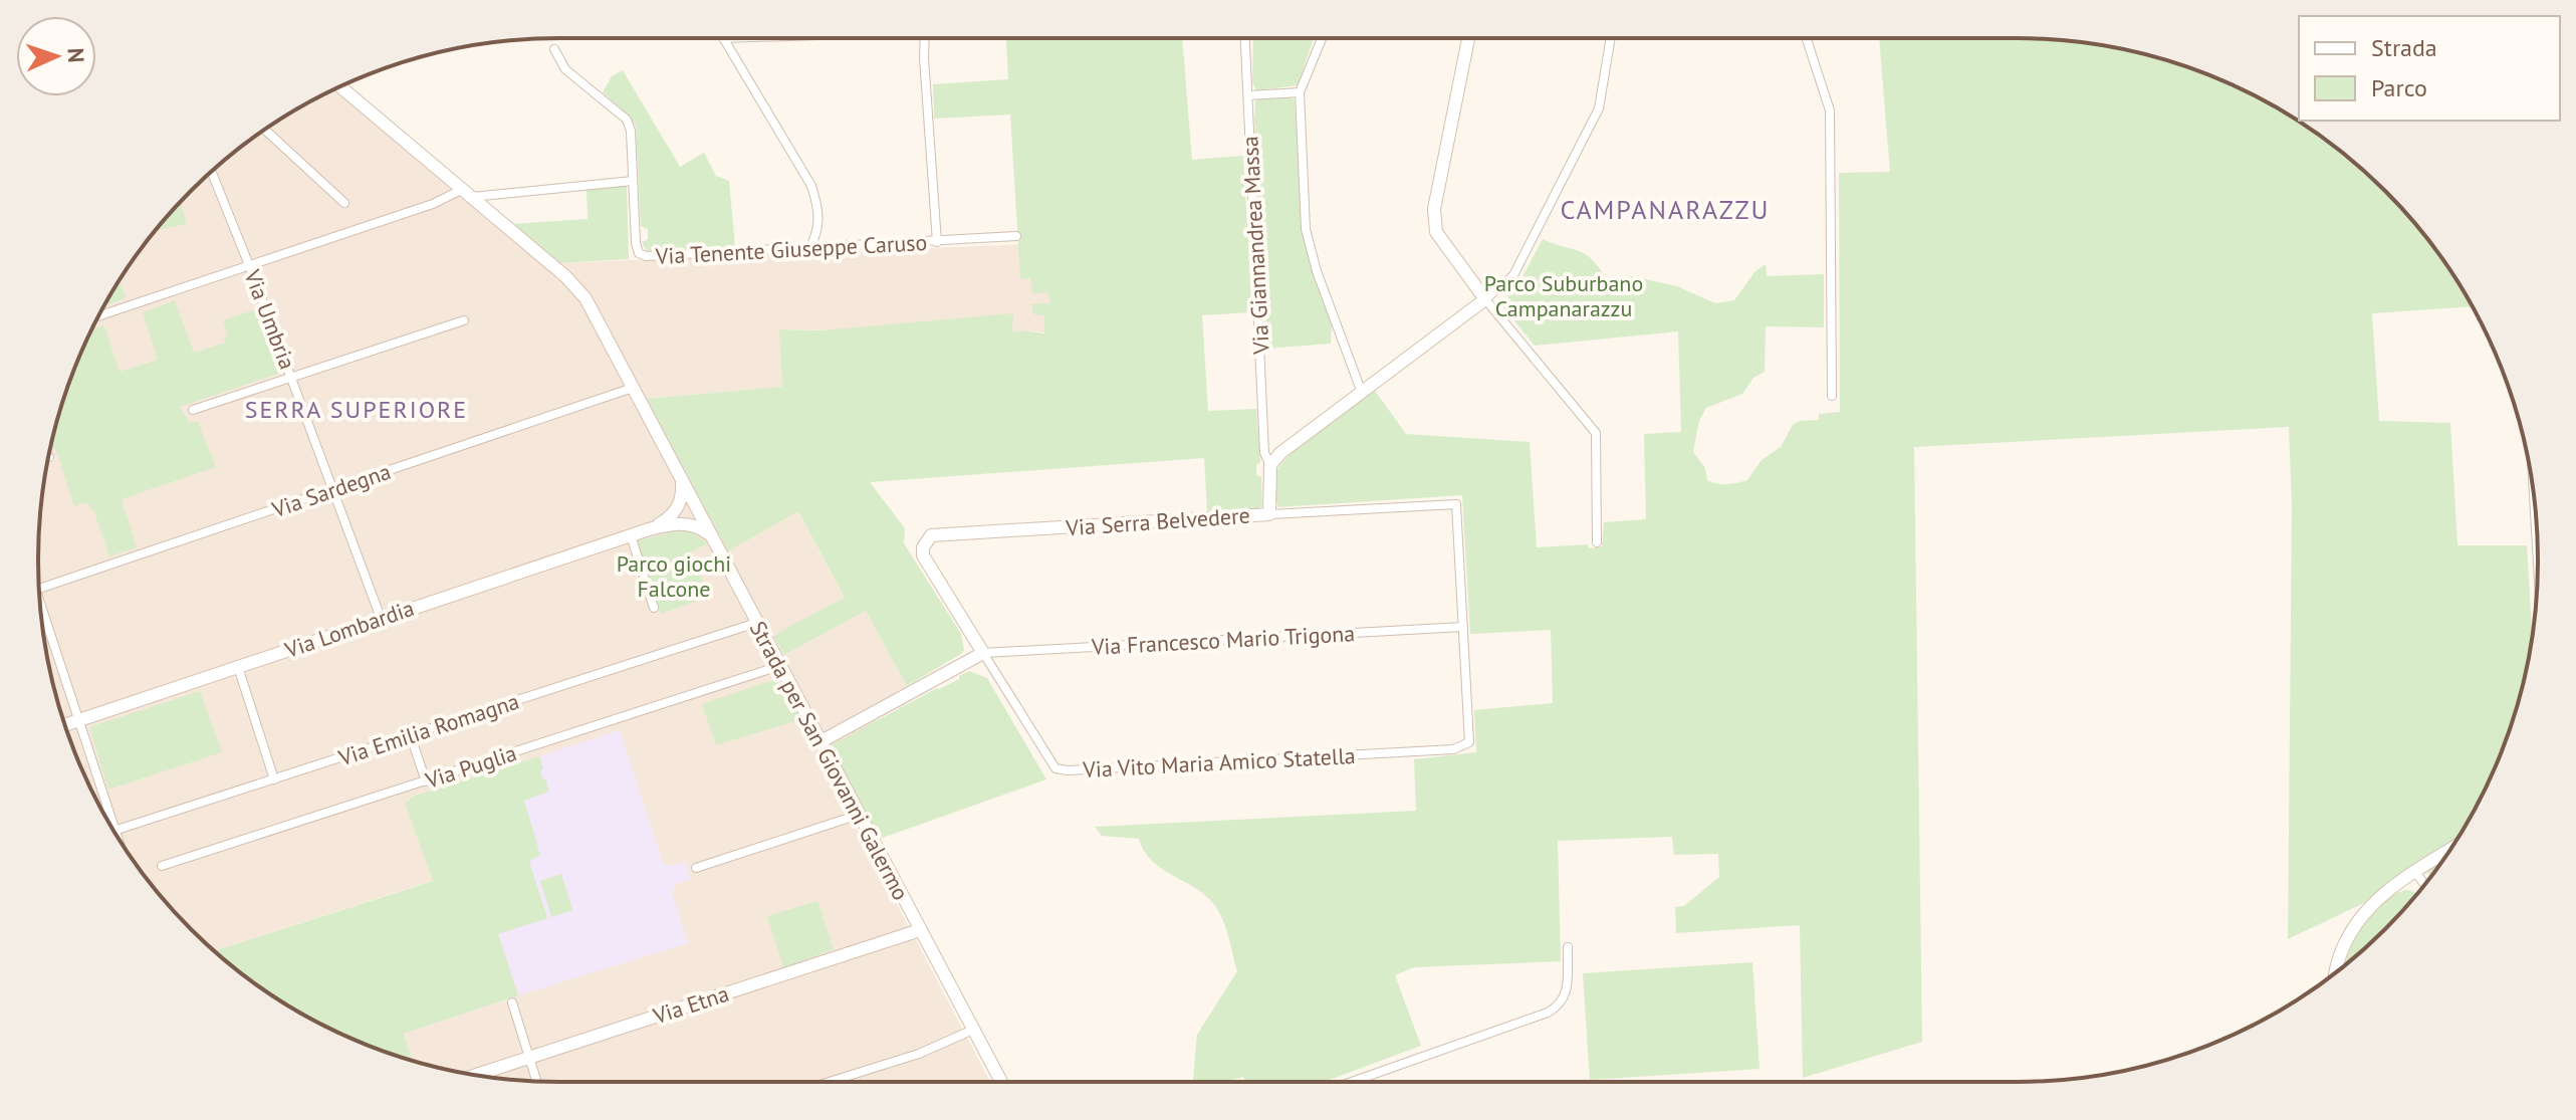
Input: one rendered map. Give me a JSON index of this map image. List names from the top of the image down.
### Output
{
  "streets": {
    "street": [
      "Via Giannandrea Massa",
      "Via Tenente Giuseppe Caruso",
      "Via Umbria",
      "Via Sardegna",
      "Via Serra Belvedere",
      "Via Lombardia",
      "Via Francesco Mario Trigona",
      "Via Emilia Romagna",
      "Strada per San Giovanni Galermo",
      "Via Vito Maria Amico Statella",
      "Via Puglia",
      "Via Etna"
    ]
  },
  "crossings": [
    ["Via Giannandrea Massa", "Via Serra Belvedere"],
    ["Via Umbria", "Via Sardegna"],
    ["Via Umbria", "Via Lombardia"],
    ["Via Sardegna", "Strada per San Giovanni Galermo"],
    ["Via Serra Belvedere", "Via Francesco Mario Trigona"],
    ["Via Serra Belvedere", "Via Vito Maria Amico Statella"],
    ["Via Lombardia", "Strada per San Giovanni Galermo"],
    ["Via Francesco Mario Trigona", "Via Vito Maria Amico Statella"],
    ["Via Emilia Romagna", "Strada per San Giovanni Galermo"],
    ["Strada per San Giovanni Galermo", "Via Puglia"],
    ["Strada per San Giovanni Galermo", "Via Etna"]
  ],
  "districts": ["CAMPANARAZZU", "SERRA SUPERIORE"],
  "parks": ["Parco Suburbano Campanarazzu", "Parco giochi Falcone"],
  "legend": ["Strada", "Parco"],
  "north": "right"
}
